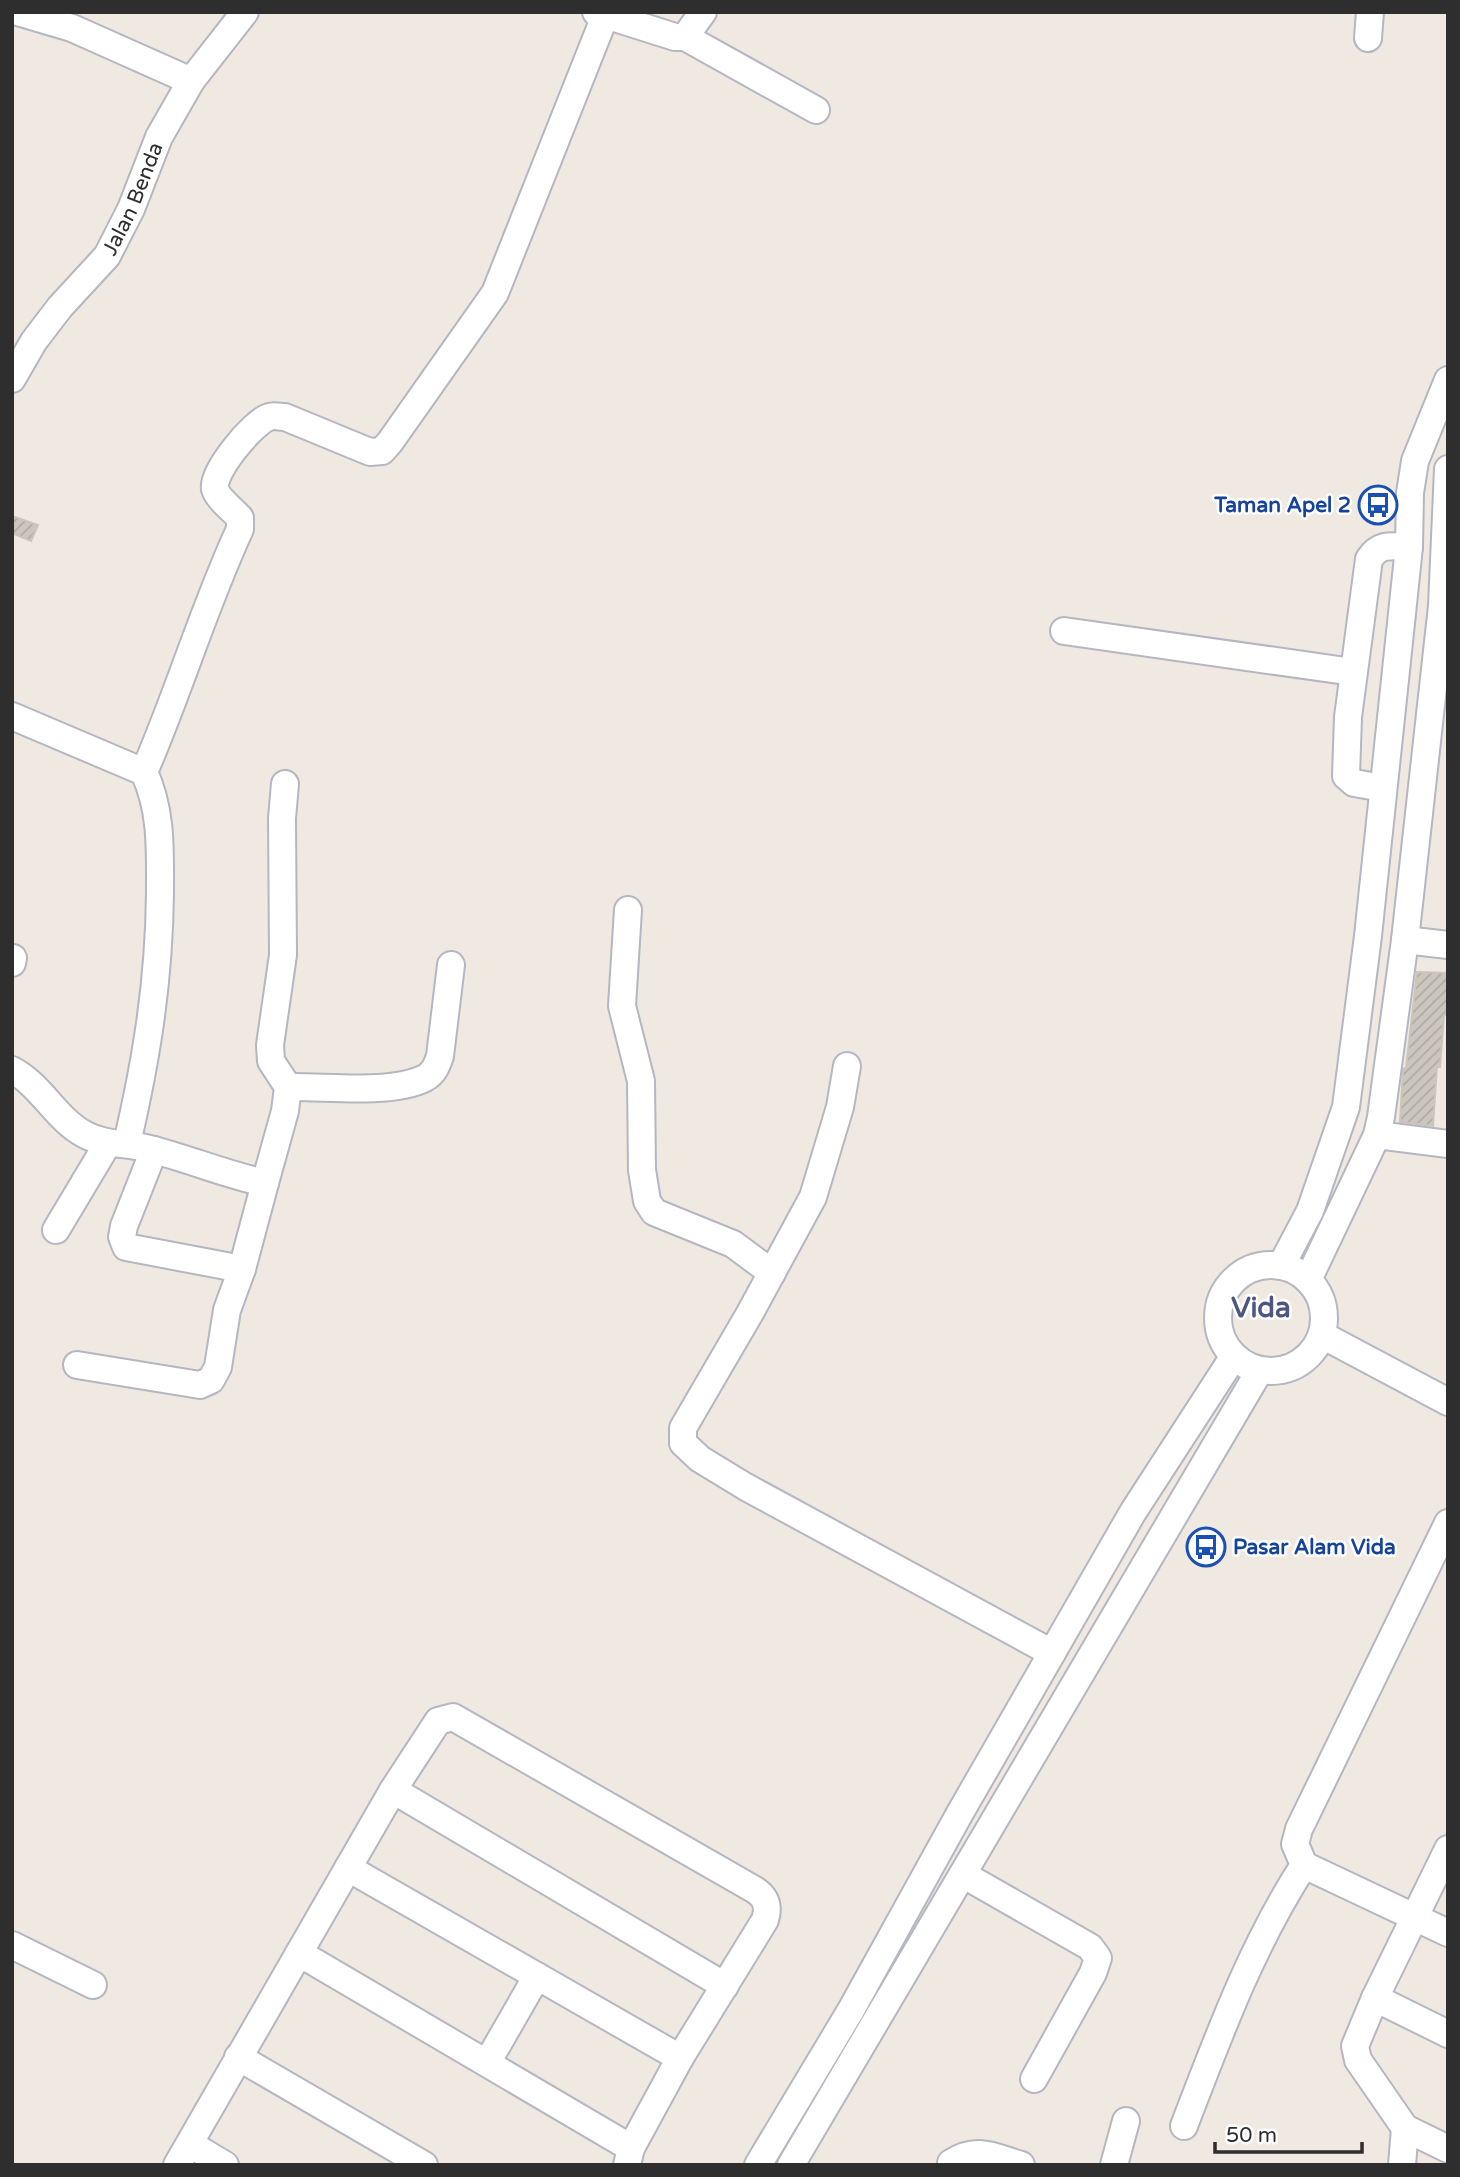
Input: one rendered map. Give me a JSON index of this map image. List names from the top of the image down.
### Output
{
  "streets": {
    "street": ["Jalan Benda"]
  },
  "districts": ["Vida"],
  "places": {
    "bus stop": ["Taman Apel 2", "Pasar Alam Vida"]
  },
  "scale_bar": "50 m"
}
